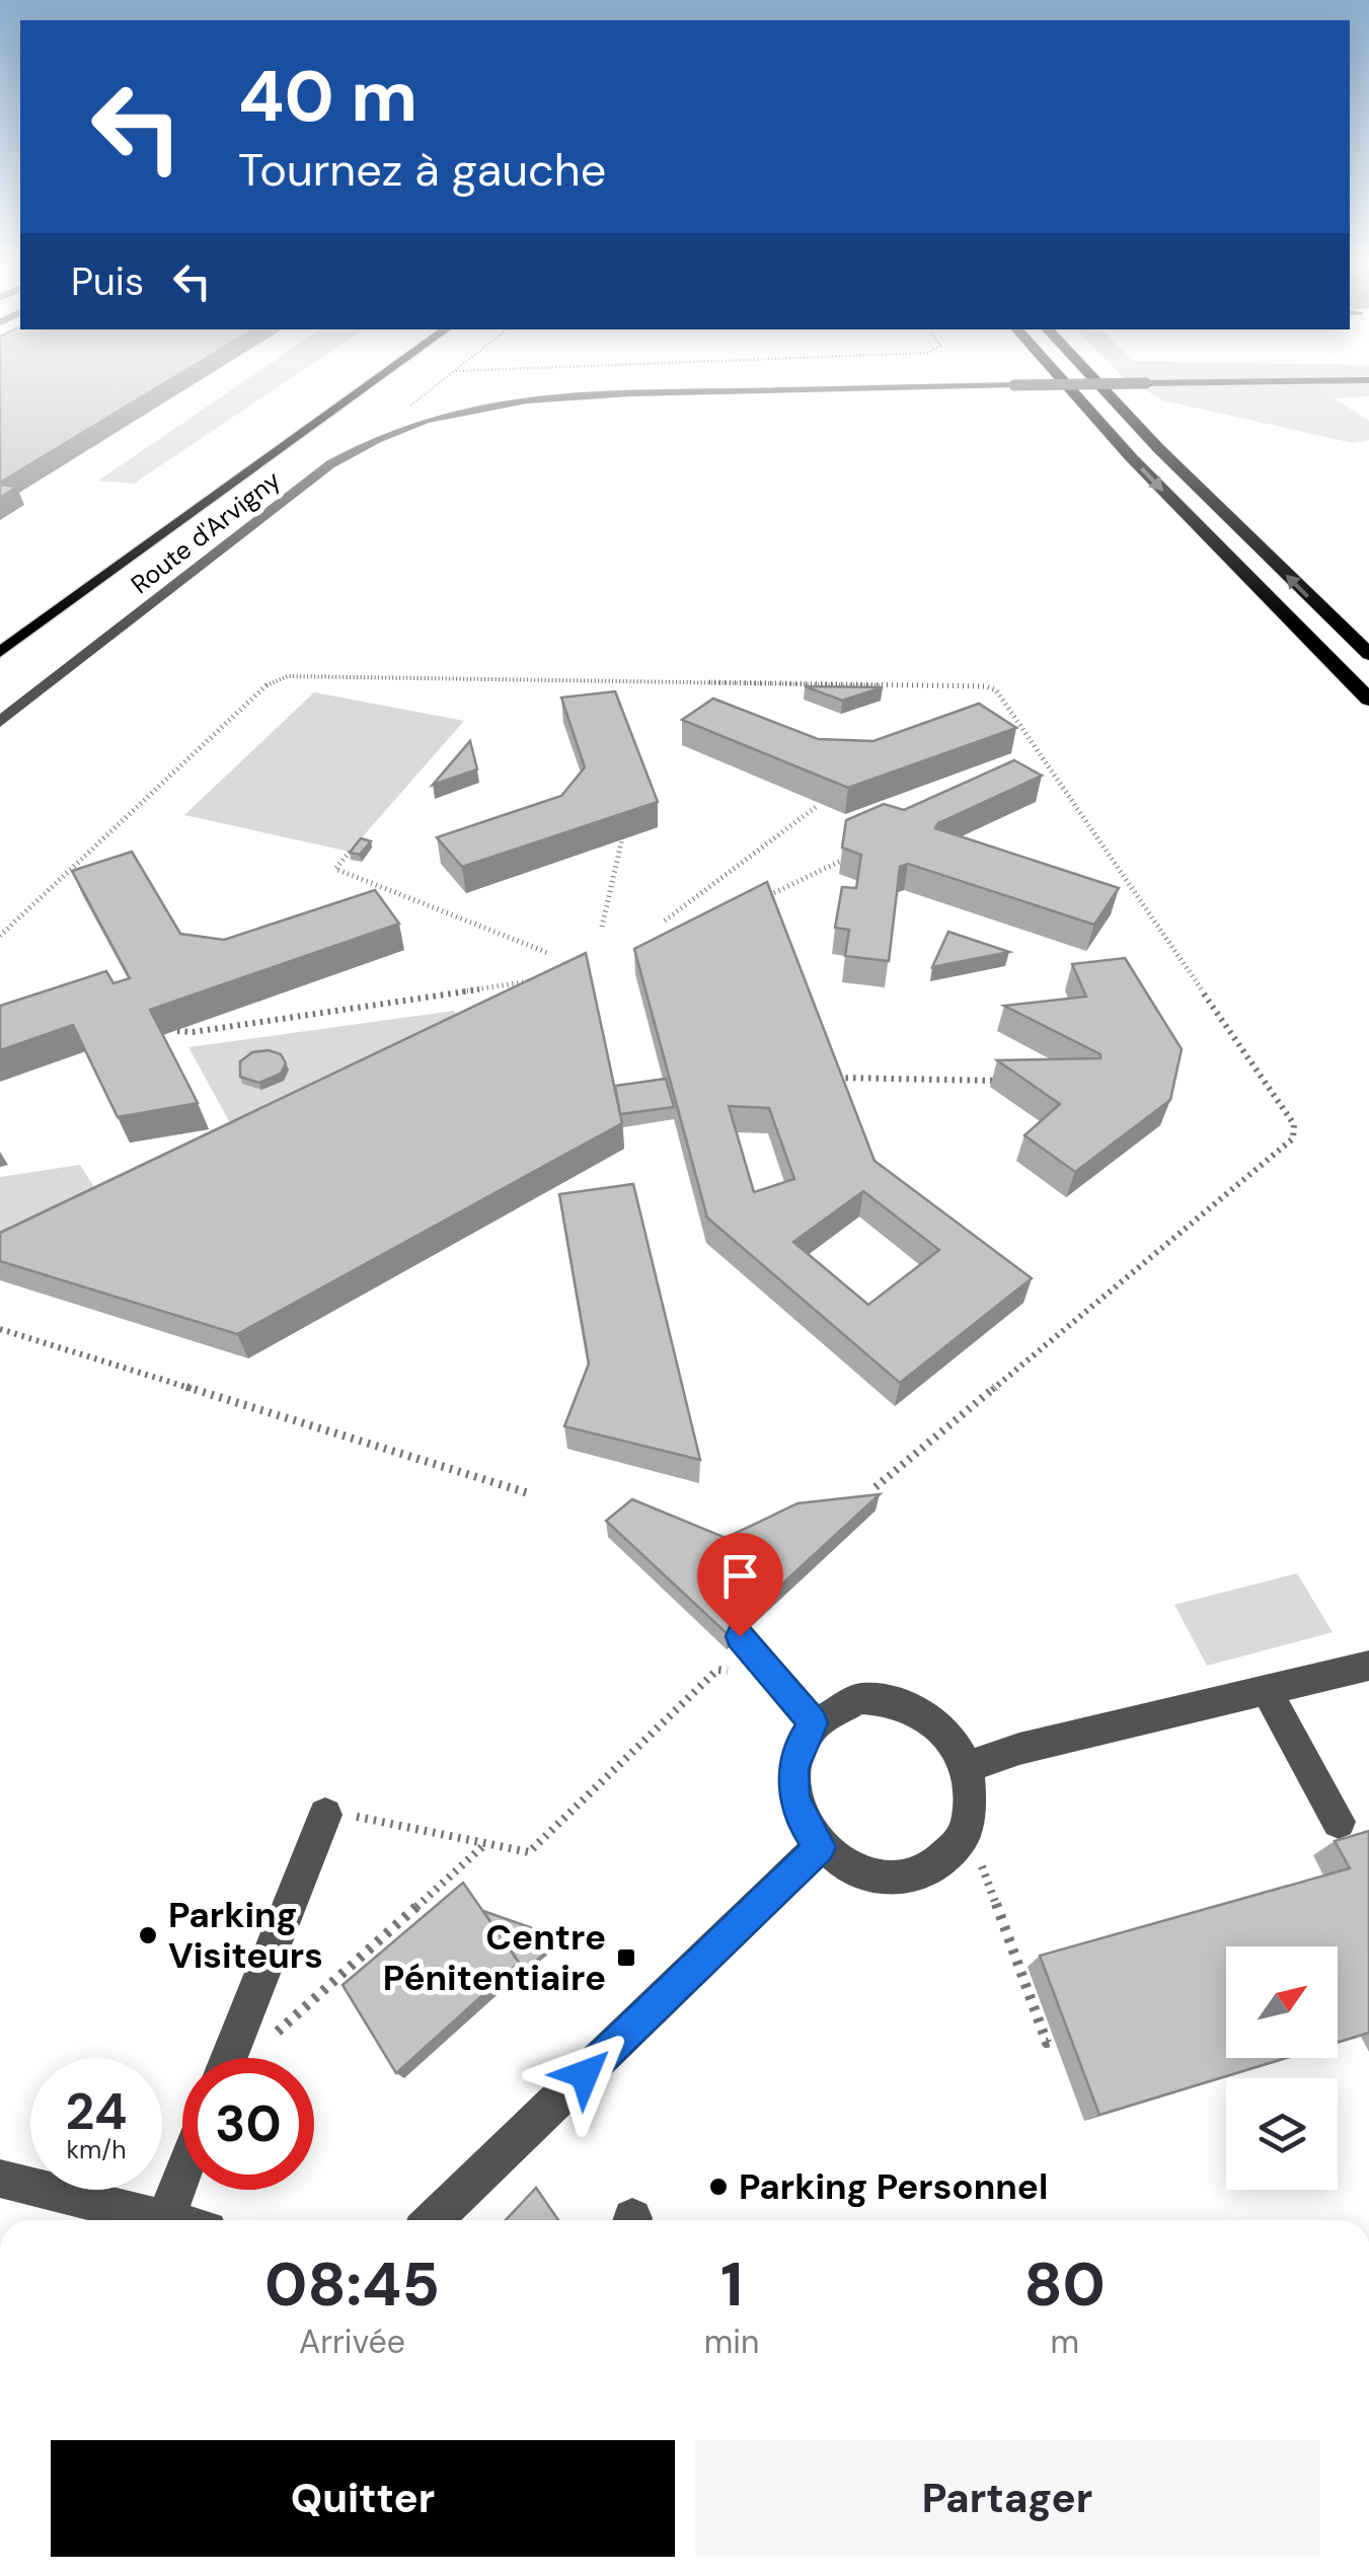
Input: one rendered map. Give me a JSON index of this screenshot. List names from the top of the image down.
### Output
{
  "streets": {
    "street": ["Route d'Arvigny"]
  },
  "places": {
    "other": ["Parking Visiteurs", "Parking Personnel"],
    "transit": ["Centre Pénitentiaire"]
  },
  "north": "top right",
  "page": {
    "turn": ["40 m", "Tournez à gauche"],
    "then": "Puis",
    "speed": "24 km/h",
    "limit": "30",
    "eta": [
      "08:45",
      "Arrivée",
      "1",
      "min",
      "80",
      "m"
    ],
    "buttons": ["Quitter", "Partager"]
  }
}
